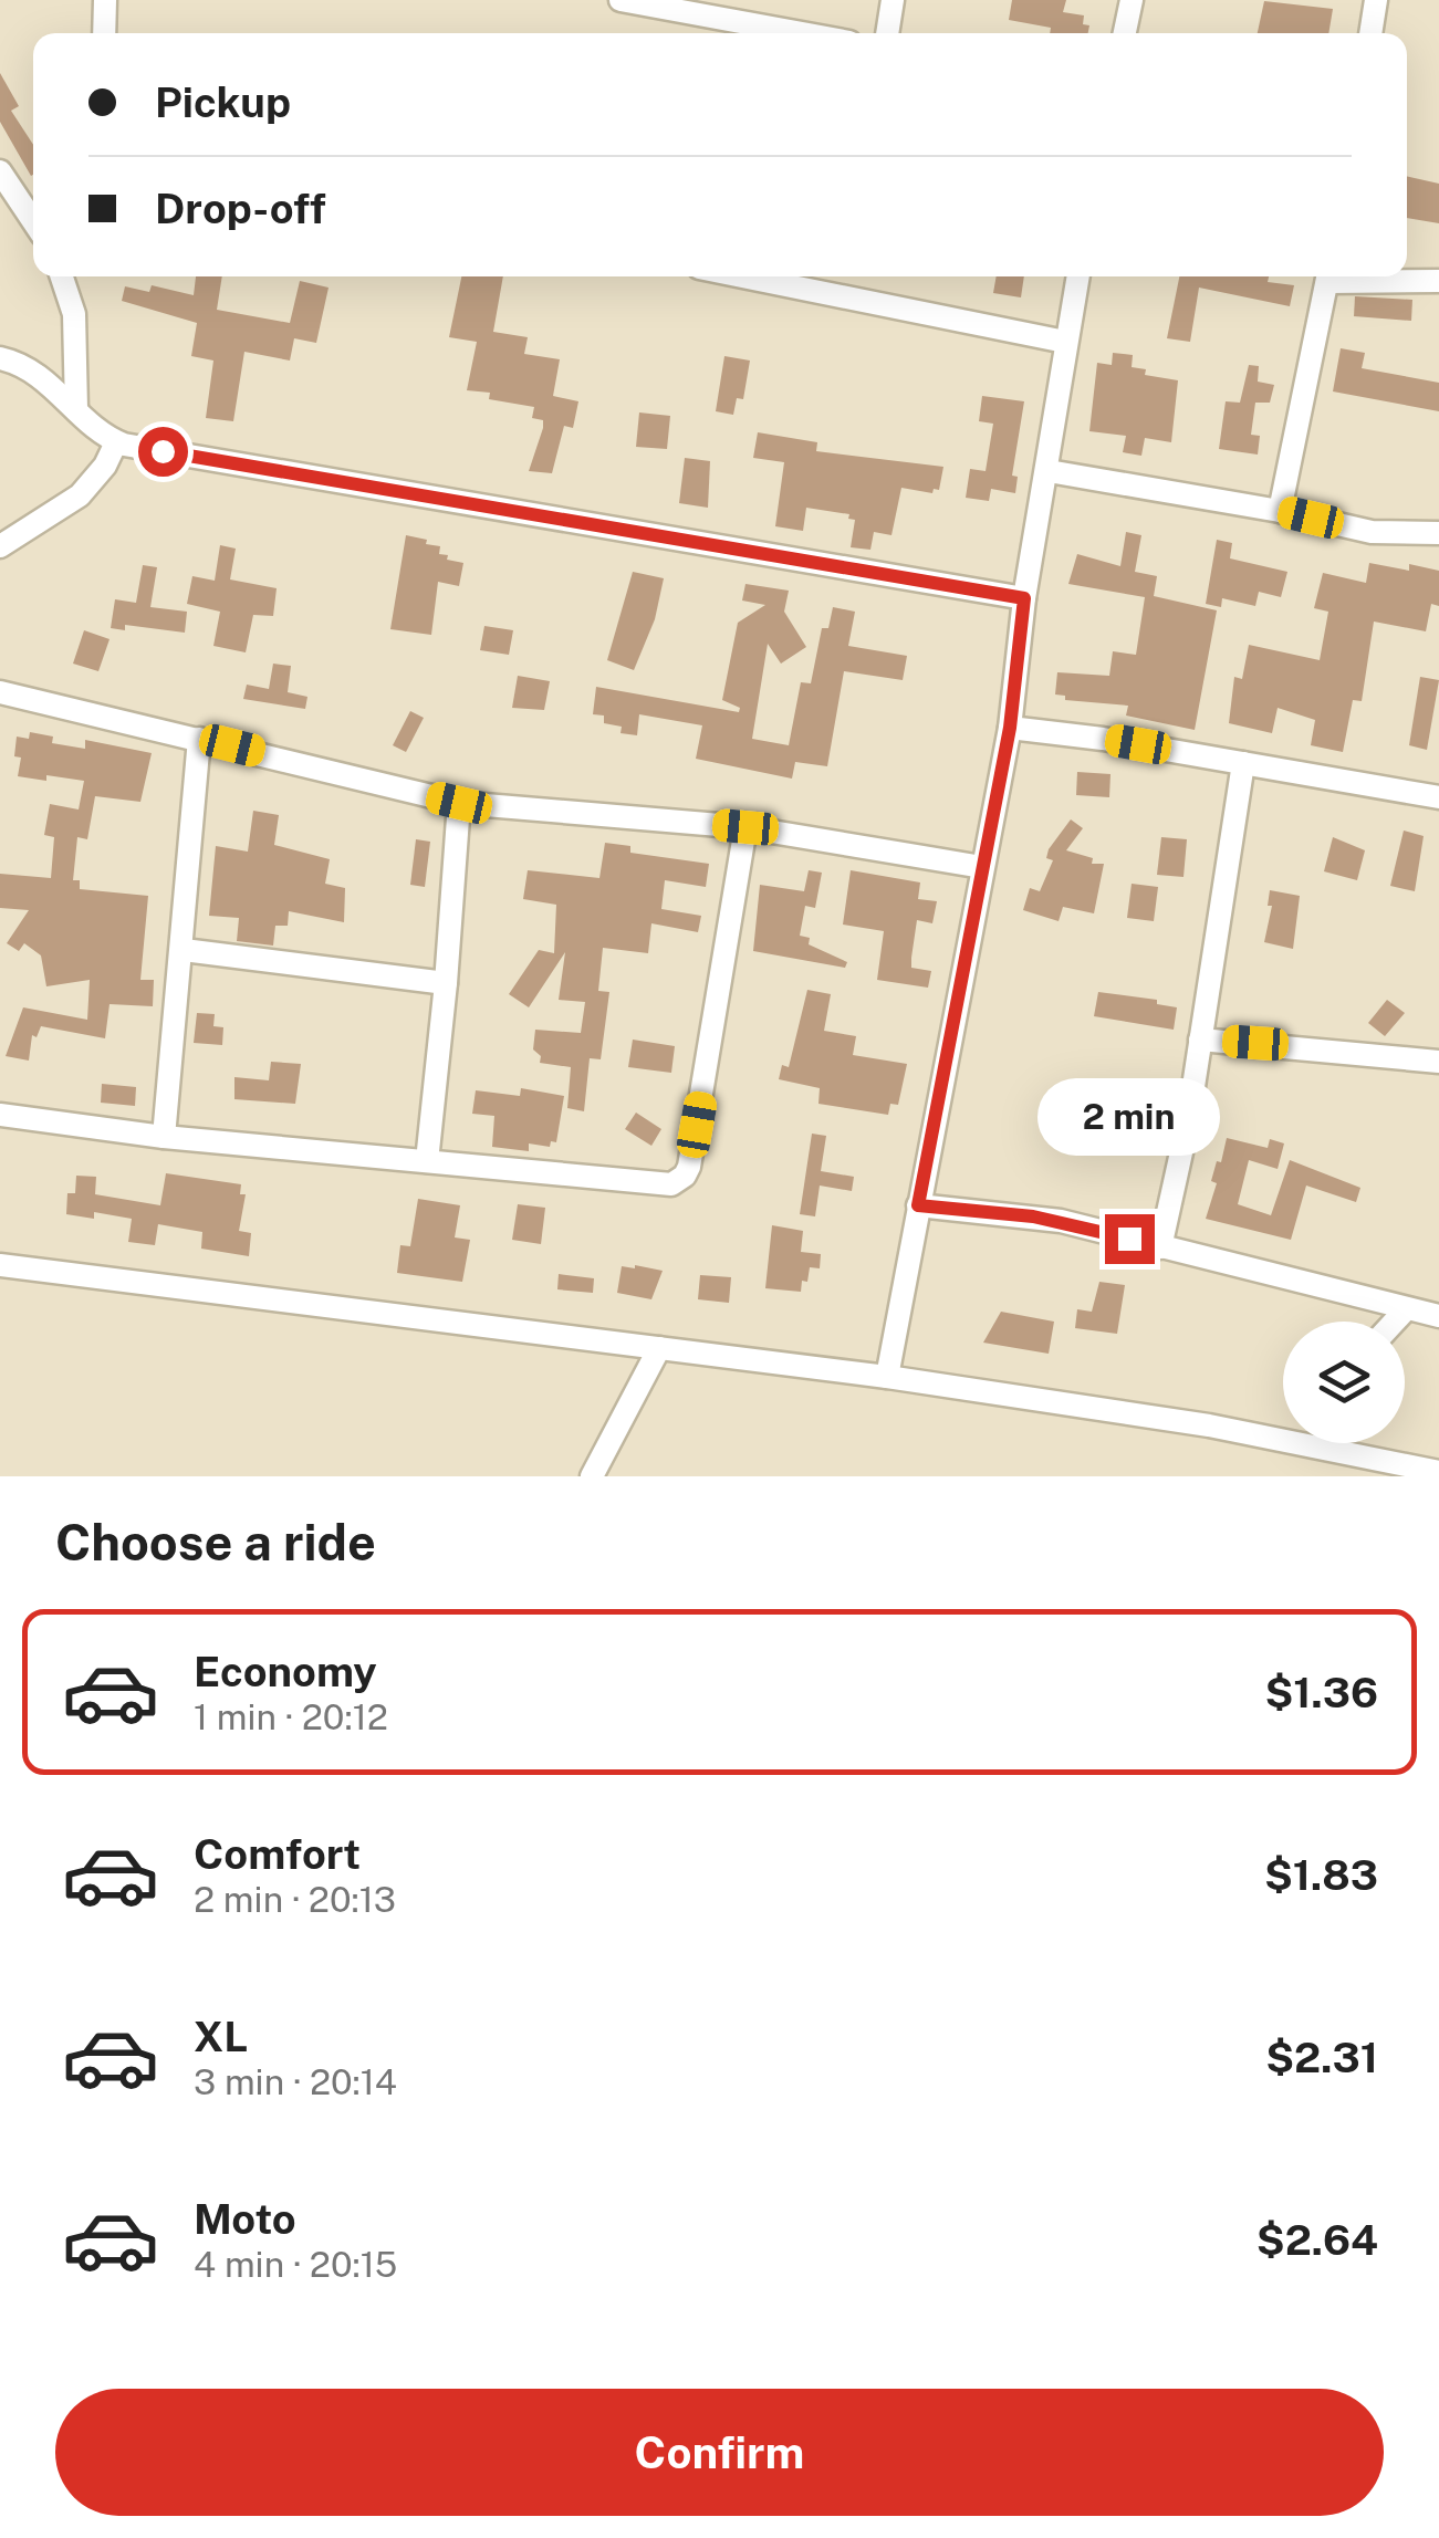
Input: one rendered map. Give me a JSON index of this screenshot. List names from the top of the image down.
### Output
{
  "page": {
    "banner": ["Pickup", "Drop-off"],
    "bubble": "2 min",
    "heading": "Choose a ride",
    "list": [
      {
        "name": "Economy",
        "note": "1 min · 20:12",
        "value": "$1.36"
      },
      {
        "name": "Comfort",
        "note": "2 min · 20:13",
        "value": "$1.83"
      },
      {
        "name": "XL",
        "note": "3 min · 20:14",
        "value": "$2.31"
      },
      {
        "name": "Moto",
        "note": "4 min · 20:15",
        "value": "$2.64"
      }
    ],
    "buttons": "Confirm"
  }
}
